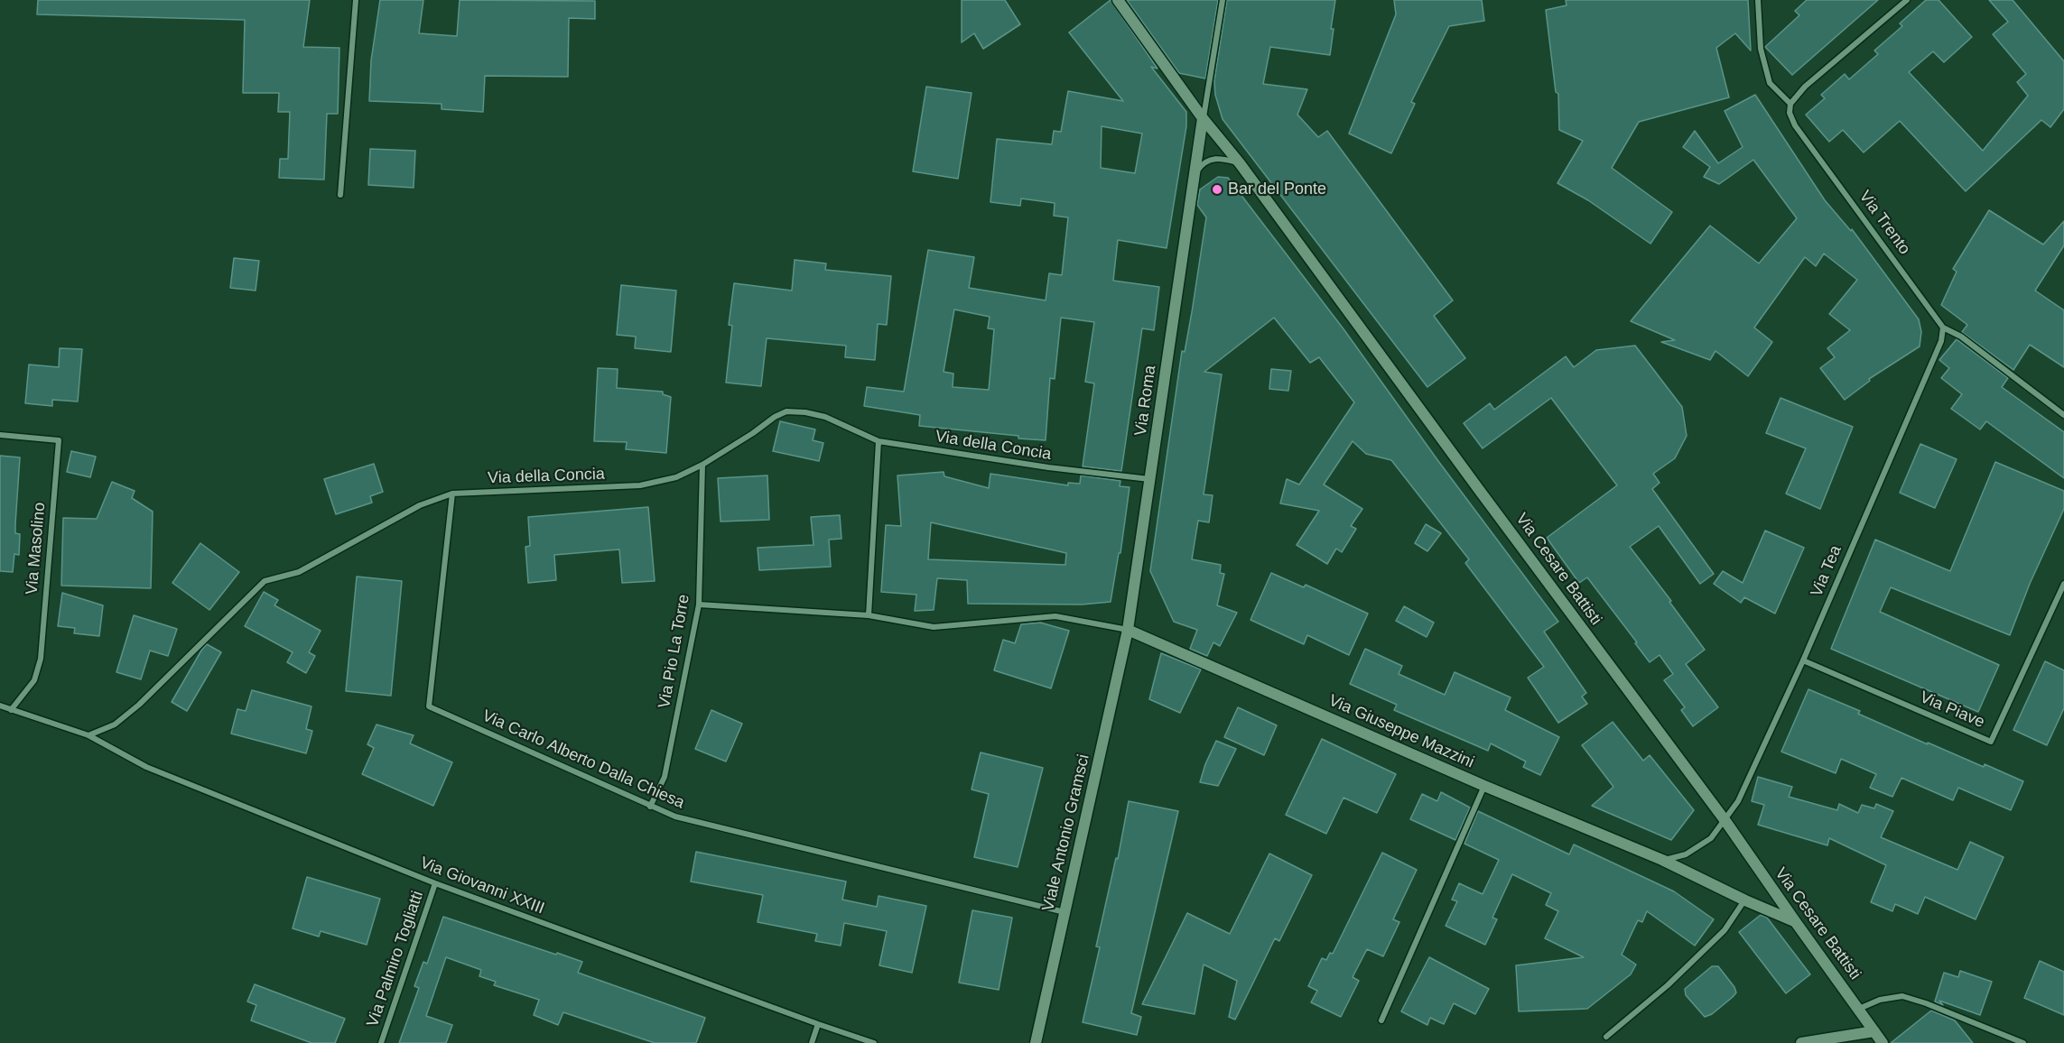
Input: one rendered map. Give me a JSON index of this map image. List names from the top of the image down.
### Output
{
  "streets": {
    "street": [
      "Via Trento",
      "Via Roma",
      "Via della Concia",
      "Via Masolino",
      "Via Cesare Battisti",
      "Via Tea",
      "Via Pio La Torre",
      "Via Piave",
      "Via Giuseppe Mazzini",
      "Via Carlo Alberto Dalla Chiesa",
      "Viale Antonio Gramsci",
      "Via Giovanni XXIII",
      "Via Palmiro Togliatti"
    ]
  },
  "crossings": [
    ["Via Trento", "Via Tea"],
    ["Via Roma", "Via della Concia"],
    ["Via Roma", "Via Cesare Battisti"],
    ["Via Roma", "Via Giuseppe Mazzini"],
    ["Via Roma", "Viale Antonio Gramsci"],
    ["Via della Concia", "Via Pio La Torre"],
    ["Via della Concia", "Via Carlo Alberto Dalla Chiesa"],
    ["Via della Concia", "Via Giovanni XXIII"],
    ["Via Cesare Battisti", "Via Tea"],
    ["Via Cesare Battisti", "Via Giuseppe Mazzini"],
    ["Via Tea", "Via Piave"],
    ["Via Pio La Torre", "Via Carlo Alberto Dalla Chiesa"],
    ["Via Giuseppe Mazzini", "Viale Antonio Gramsci"],
    ["Via Carlo Alberto Dalla Chiesa", "Viale Antonio Gramsci"],
    ["Via Giovanni XXIII", "Via Palmiro Togliatti"]
  ],
  "places": ["Bar del Ponte"]
}
